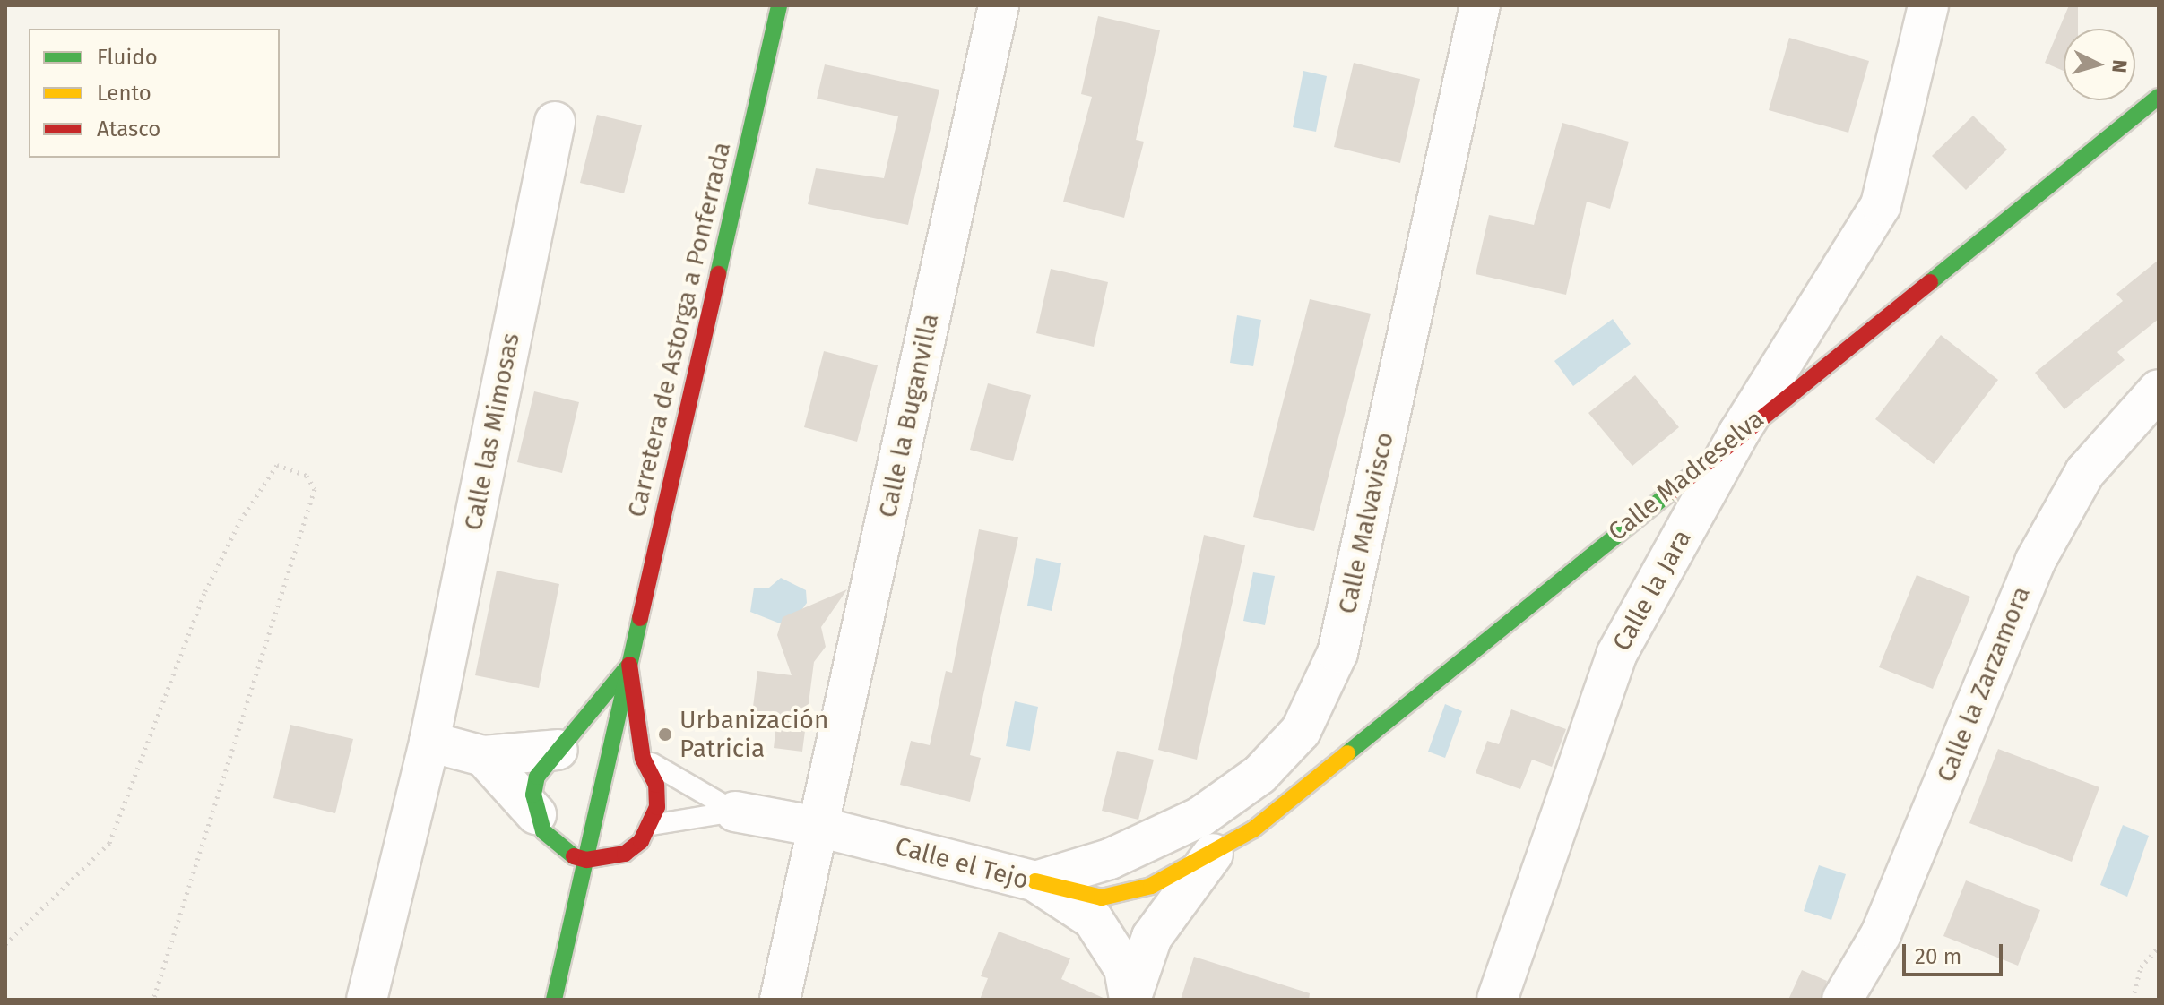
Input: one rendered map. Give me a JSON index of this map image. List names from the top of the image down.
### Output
{
  "streets": {
    "main road": ["Carretera de Astorga a Ponferrada", "Calle Madreselva"],
    "street": [
      "Calle la Buganvilla",
      "Calle las Mimosas",
      "Calle Malvavisco",
      "Calle la Jara",
      "Calle la Zarzamora",
      "Calle el Tejo"
    ]
  },
  "crossings": [
    ["Calle la Buganvilla", "Calle el Tejo"],
    ["Calle Madreselva", "Calle Malvavisco"],
    ["Calle Madreselva", "Calle la Jara"],
    ["Calle Madreselva", "Calle el Tejo"],
    ["Calle Malvavisco", "Calle el Tejo"]
  ],
  "places": ["Urbanización Patricia"],
  "legend": ["Fluido", "Lento", "Atasco"],
  "scale_bar": "20 m",
  "north": "right"
}
